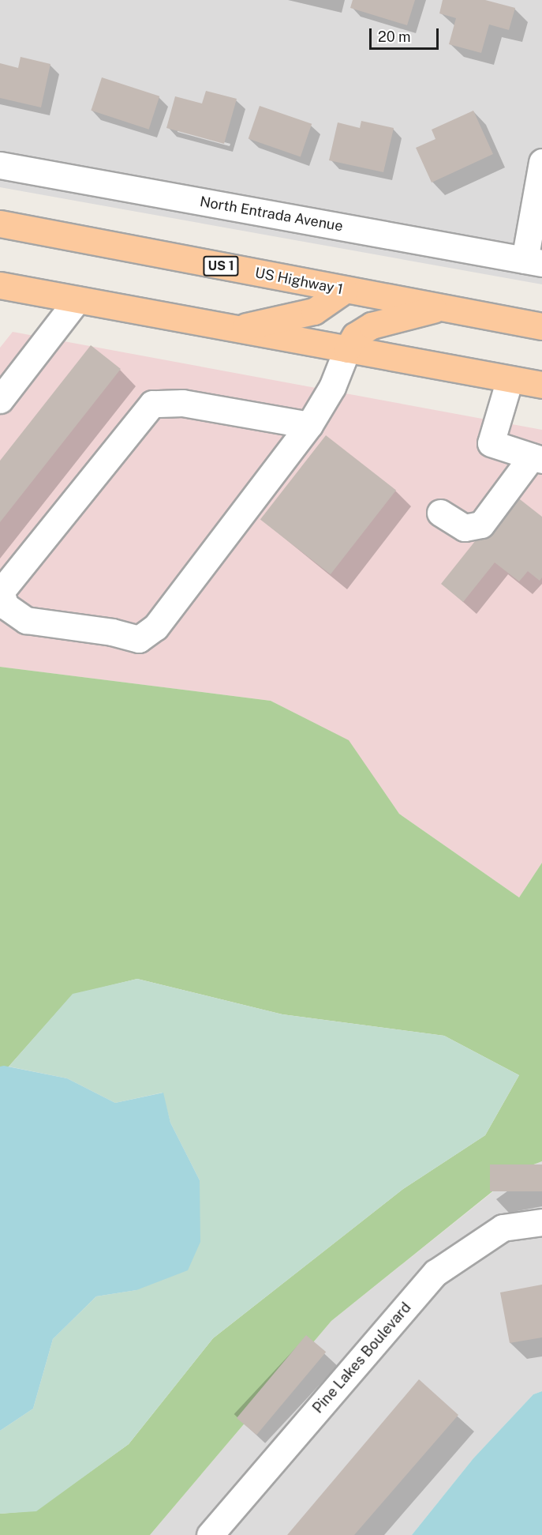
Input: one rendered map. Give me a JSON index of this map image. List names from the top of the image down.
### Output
{
  "streets": {
    "main road": ["US 1", "US Highway 1"],
    "street": ["North Entrada Avenue", "Pine Lakes Boulevard"]
  },
  "scale_bar": "20 m"
}
